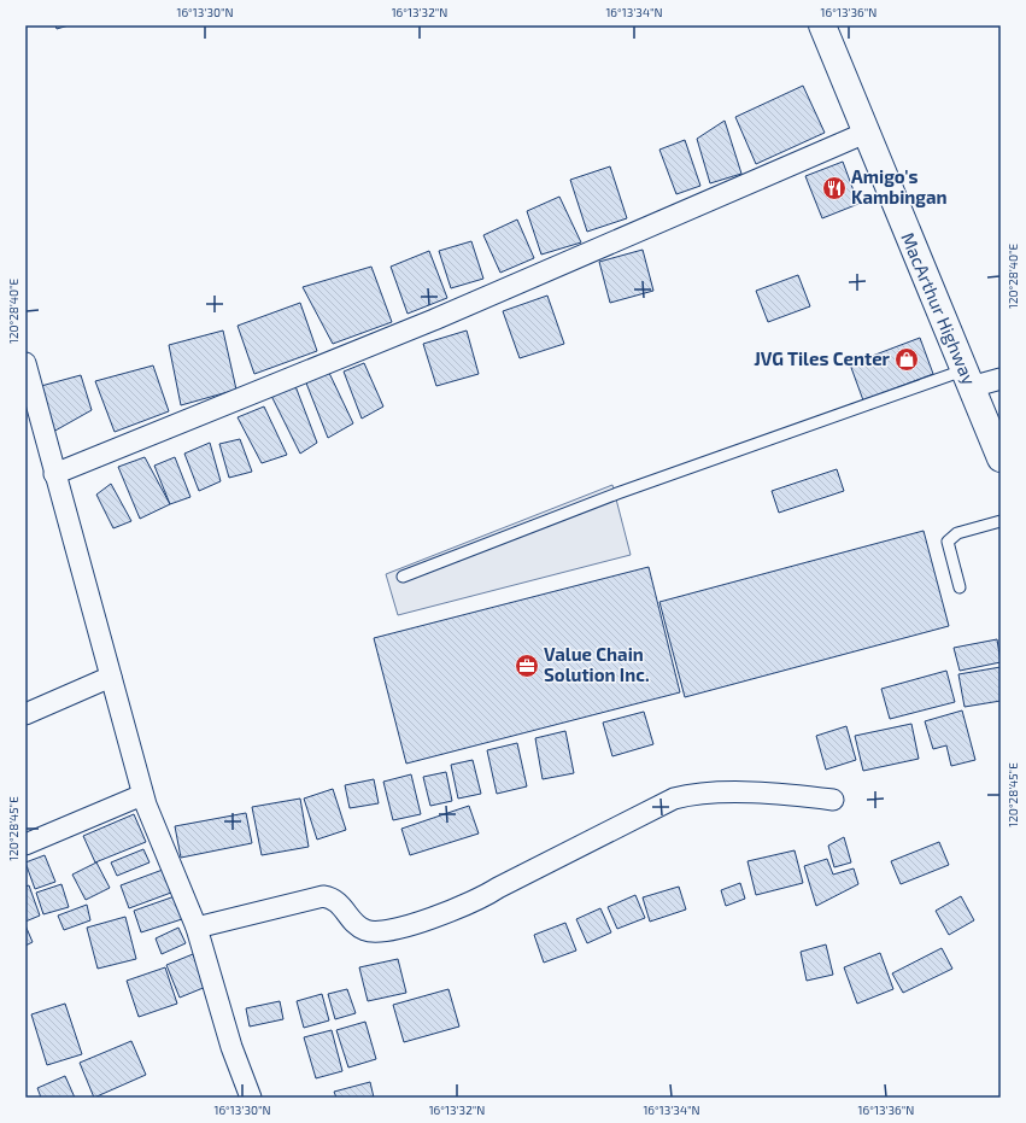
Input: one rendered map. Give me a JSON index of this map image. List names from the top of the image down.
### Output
{
  "streets": {
    "highway": ["MacArthur Highway"]
  },
  "places": {
    "restaurant": ["Amigo's Kambingan"],
    "shop": ["JVG Tiles Center"],
    "office": ["Value Chain Solution Inc."]
  },
  "coordinates": [
    "16°13'30\"N",
    "16°13'32\"N",
    "16°13'34\"N",
    "16°13'36\"N",
    "120°28'40\"E",
    "120°28'45\"E"
  ]
}
